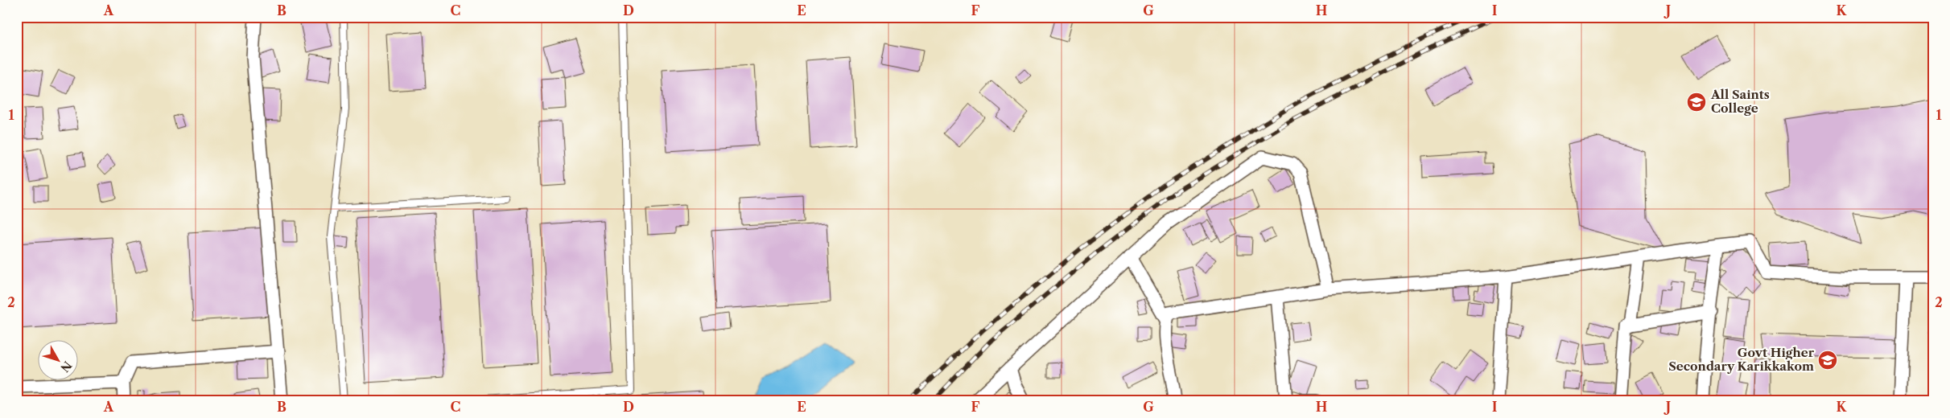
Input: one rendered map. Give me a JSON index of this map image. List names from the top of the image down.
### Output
{
  "places": {
    "school or university": ["All Saints College", "Govt Higher Secondary Karikkakom"]
  },
  "north": "bottom right",
  "grid": {
    "columns": [
      "A",
      "B",
      "C",
      "D",
      "E",
      "F",
      "G",
      "H",
      "I",
      "J",
      "K"
    ],
    "rows": ["1", "2"]
  }
}
